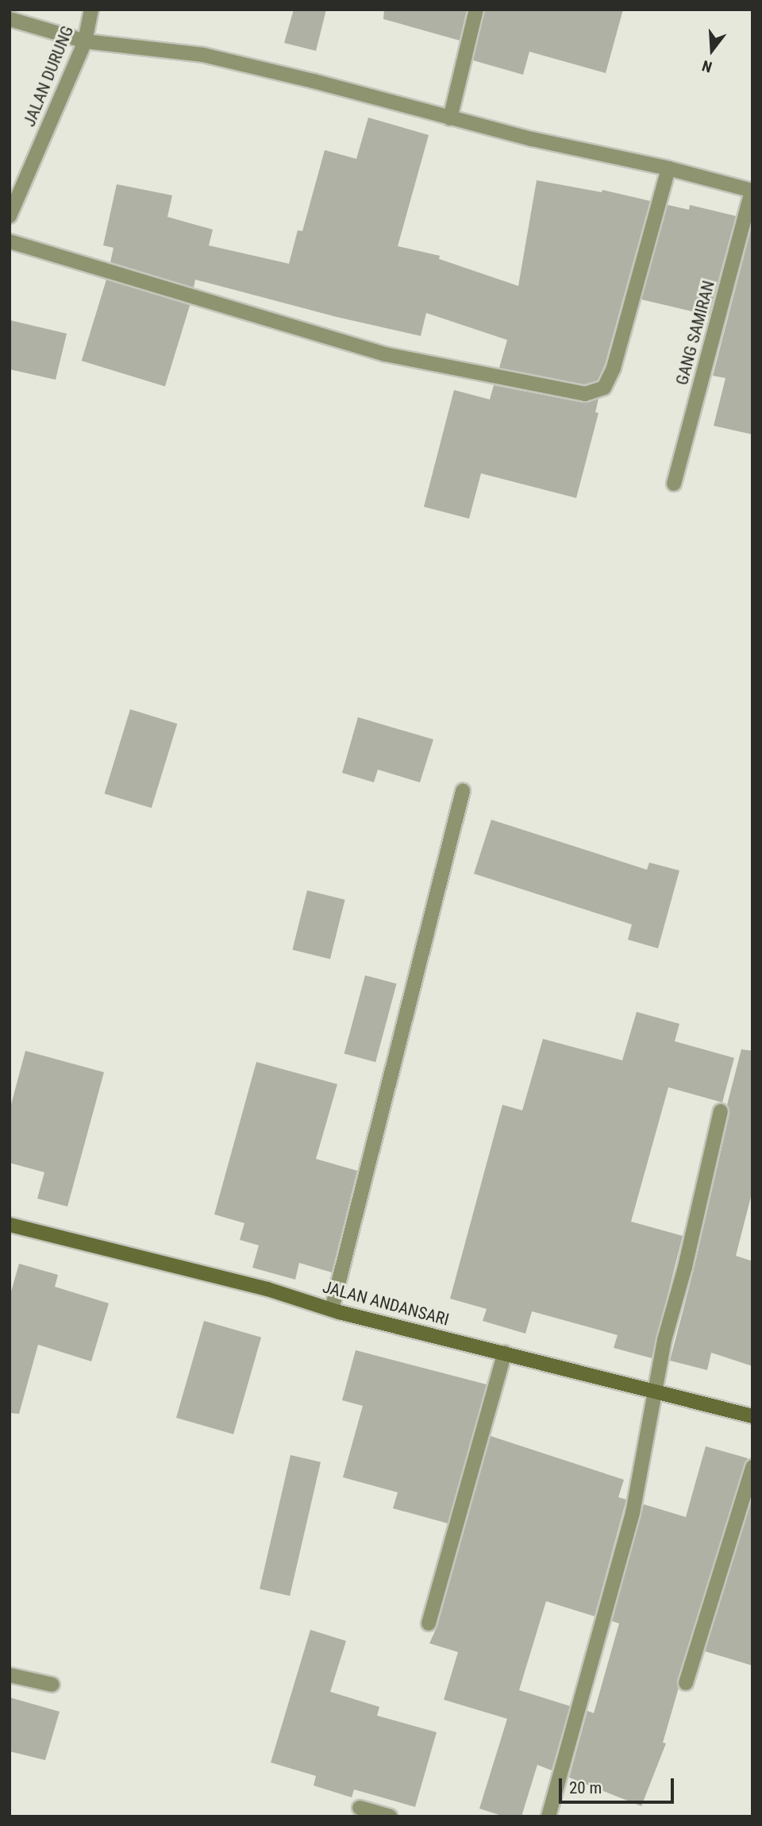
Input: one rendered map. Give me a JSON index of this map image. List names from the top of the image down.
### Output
{
  "streets": {
    "street": ["JALAN DURUNG", "GANG SAMIRAN", "JALAN ANDANSARI"]
  },
  "scale_bar": "20 m",
  "north": "bottom"
}
